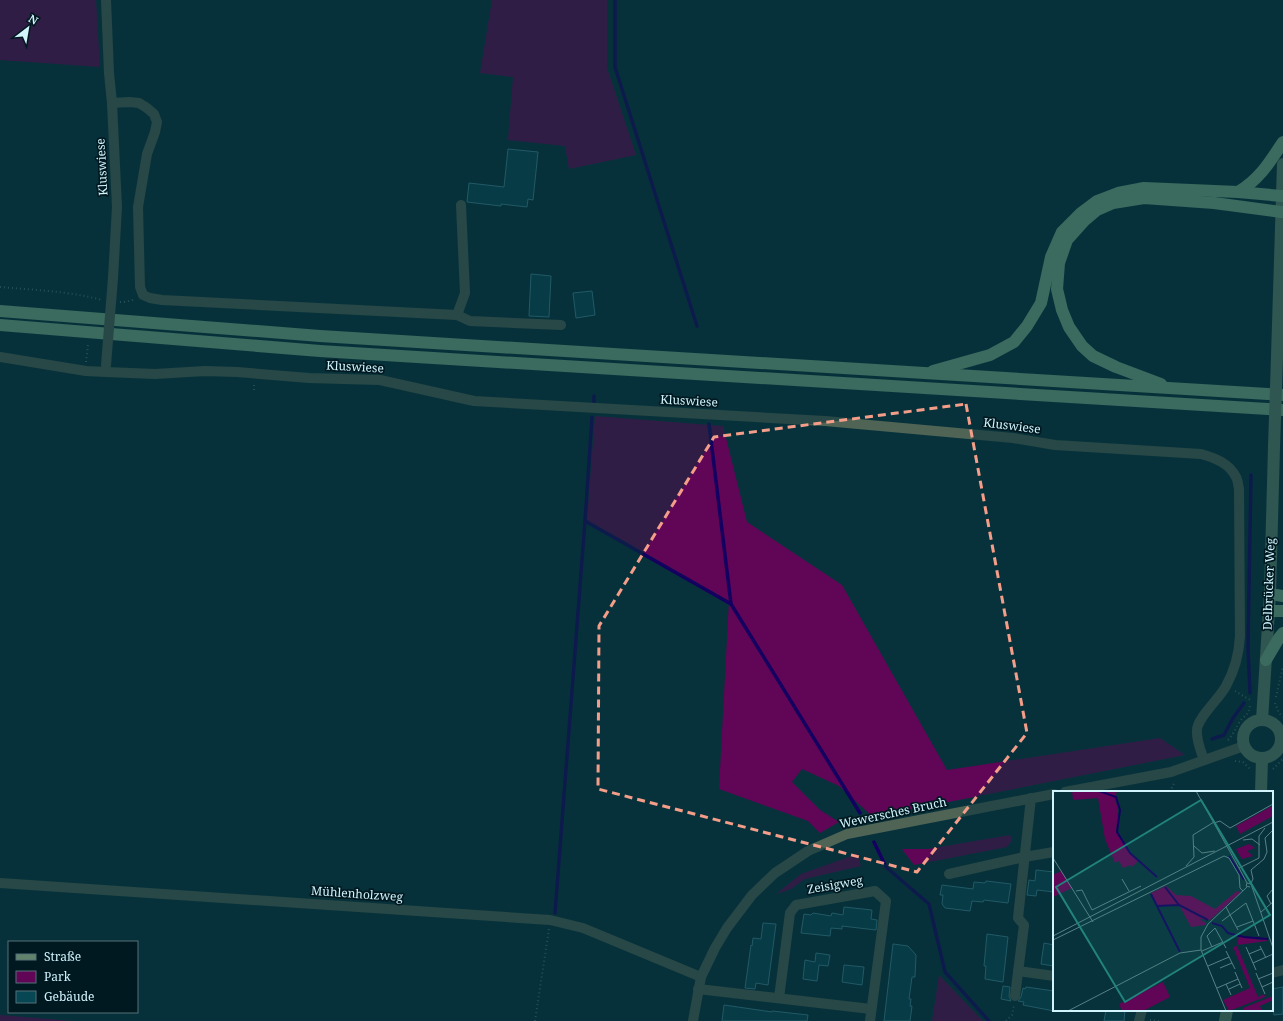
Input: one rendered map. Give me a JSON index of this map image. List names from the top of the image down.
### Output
{
  "streets": {
    "street": [
      "Kluswiese",
      "Delbrücker Weg",
      "Wewersches Bruch",
      "Zeisigweg",
      "Mühlenholzweg"
    ]
  },
  "crossings": [
    ["Wewersches Bruch", "Mühlenholzweg"]
  ],
  "legend": ["Straße", "Park", "Gebäude"],
  "north": "top right"
}
